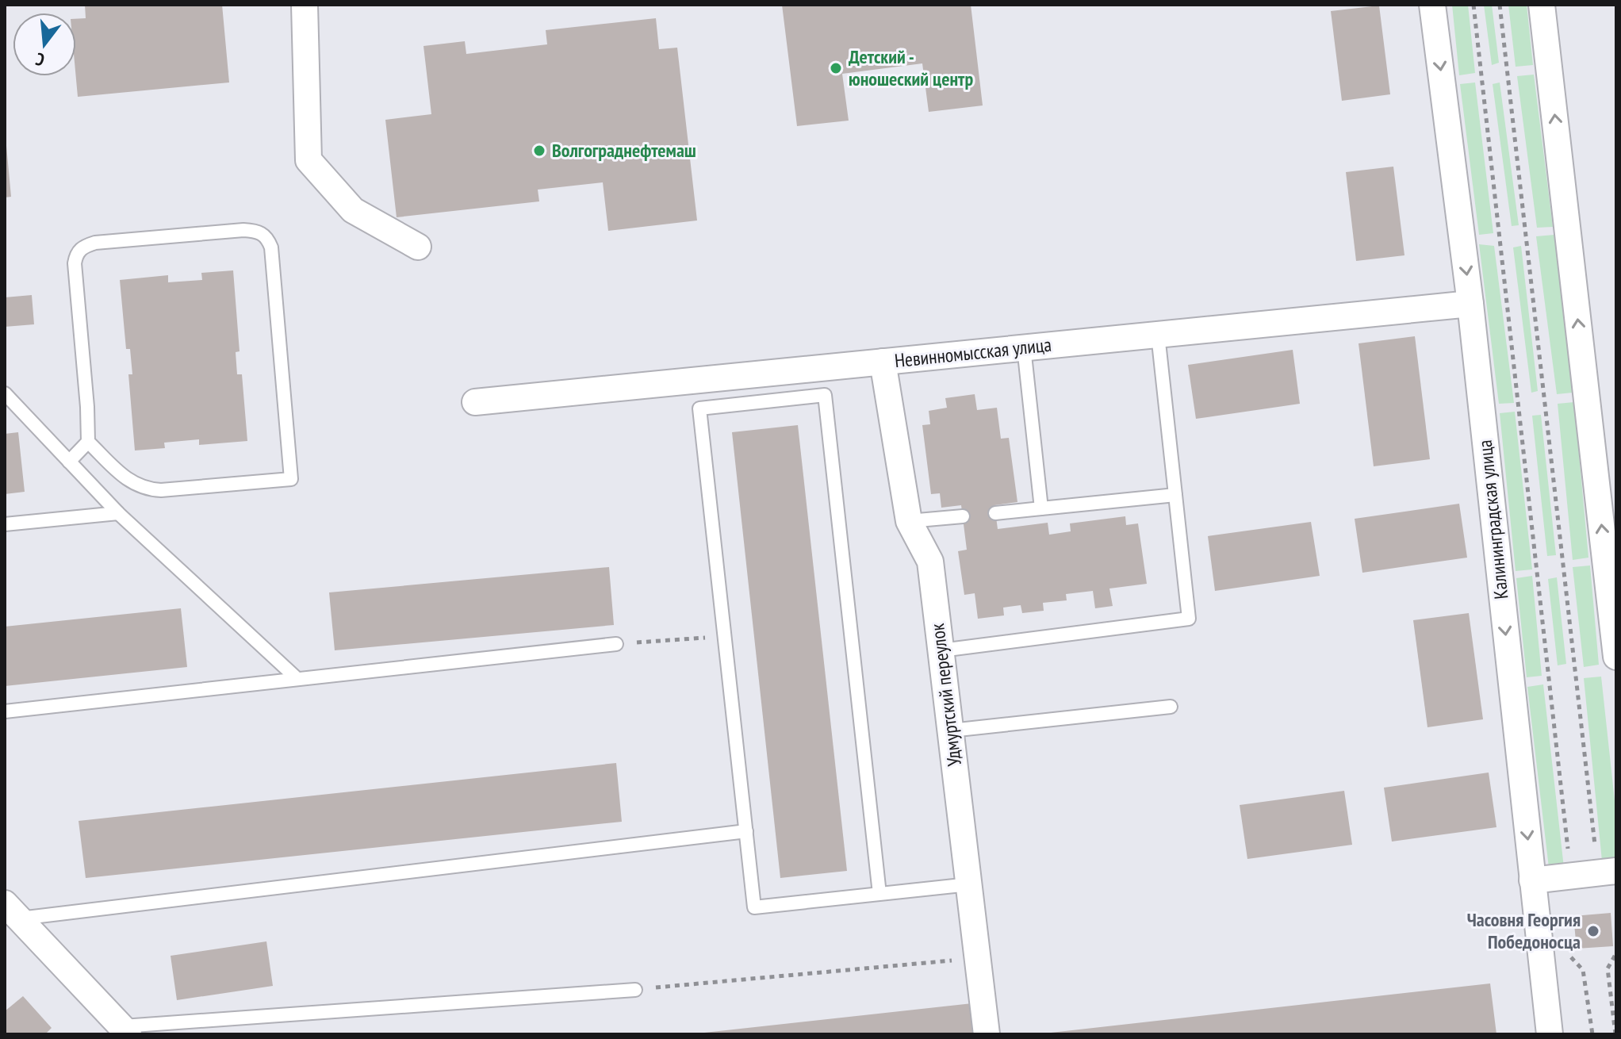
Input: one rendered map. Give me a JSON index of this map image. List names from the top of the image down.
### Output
{
  "streets": {
    "street": ["Невинномысская улица", "Калининградская улица", "Удмуртский переулок"]
  },
  "crossings": [
    ["Невинномысская улица", "Калининградская улица"],
    ["Невинномысская улица", "Удмуртский переулок"]
  ],
  "places": ["Детский - юношеский центр", "Волгограднефтемаш", "Часовня Георгия Победоносца"],
  "north": "bottom"
}
